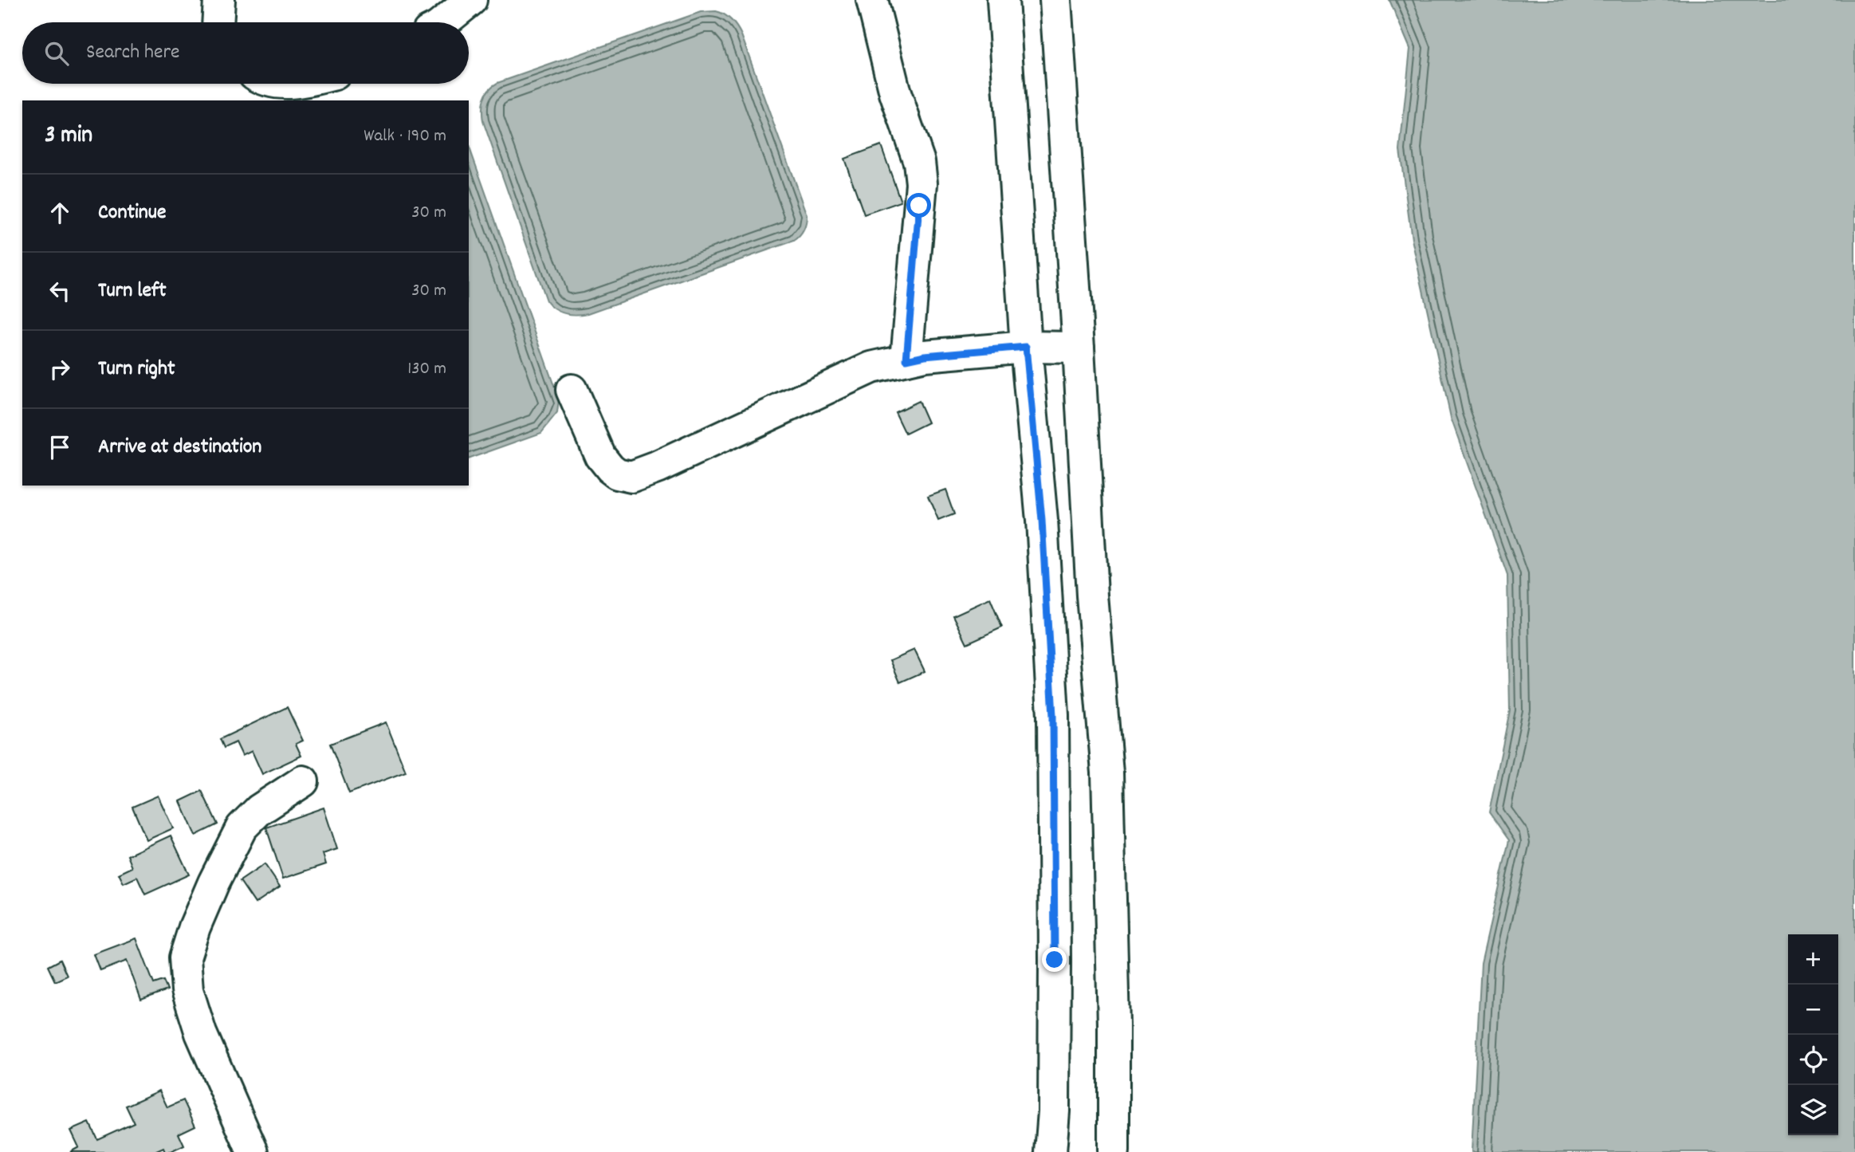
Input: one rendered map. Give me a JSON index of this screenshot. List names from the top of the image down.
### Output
{
  "page": {
    "search": "Search here",
    "heading": ["3 min", "Walk · 190 m"],
    "list": [
      ["Continue", "30 m"],
      ["Turn left", "30 m"],
      ["Turn right", "130 m"],
      "Arrive at destination"
    ],
    "map_buttons": ["+", "−"]
  }
}
